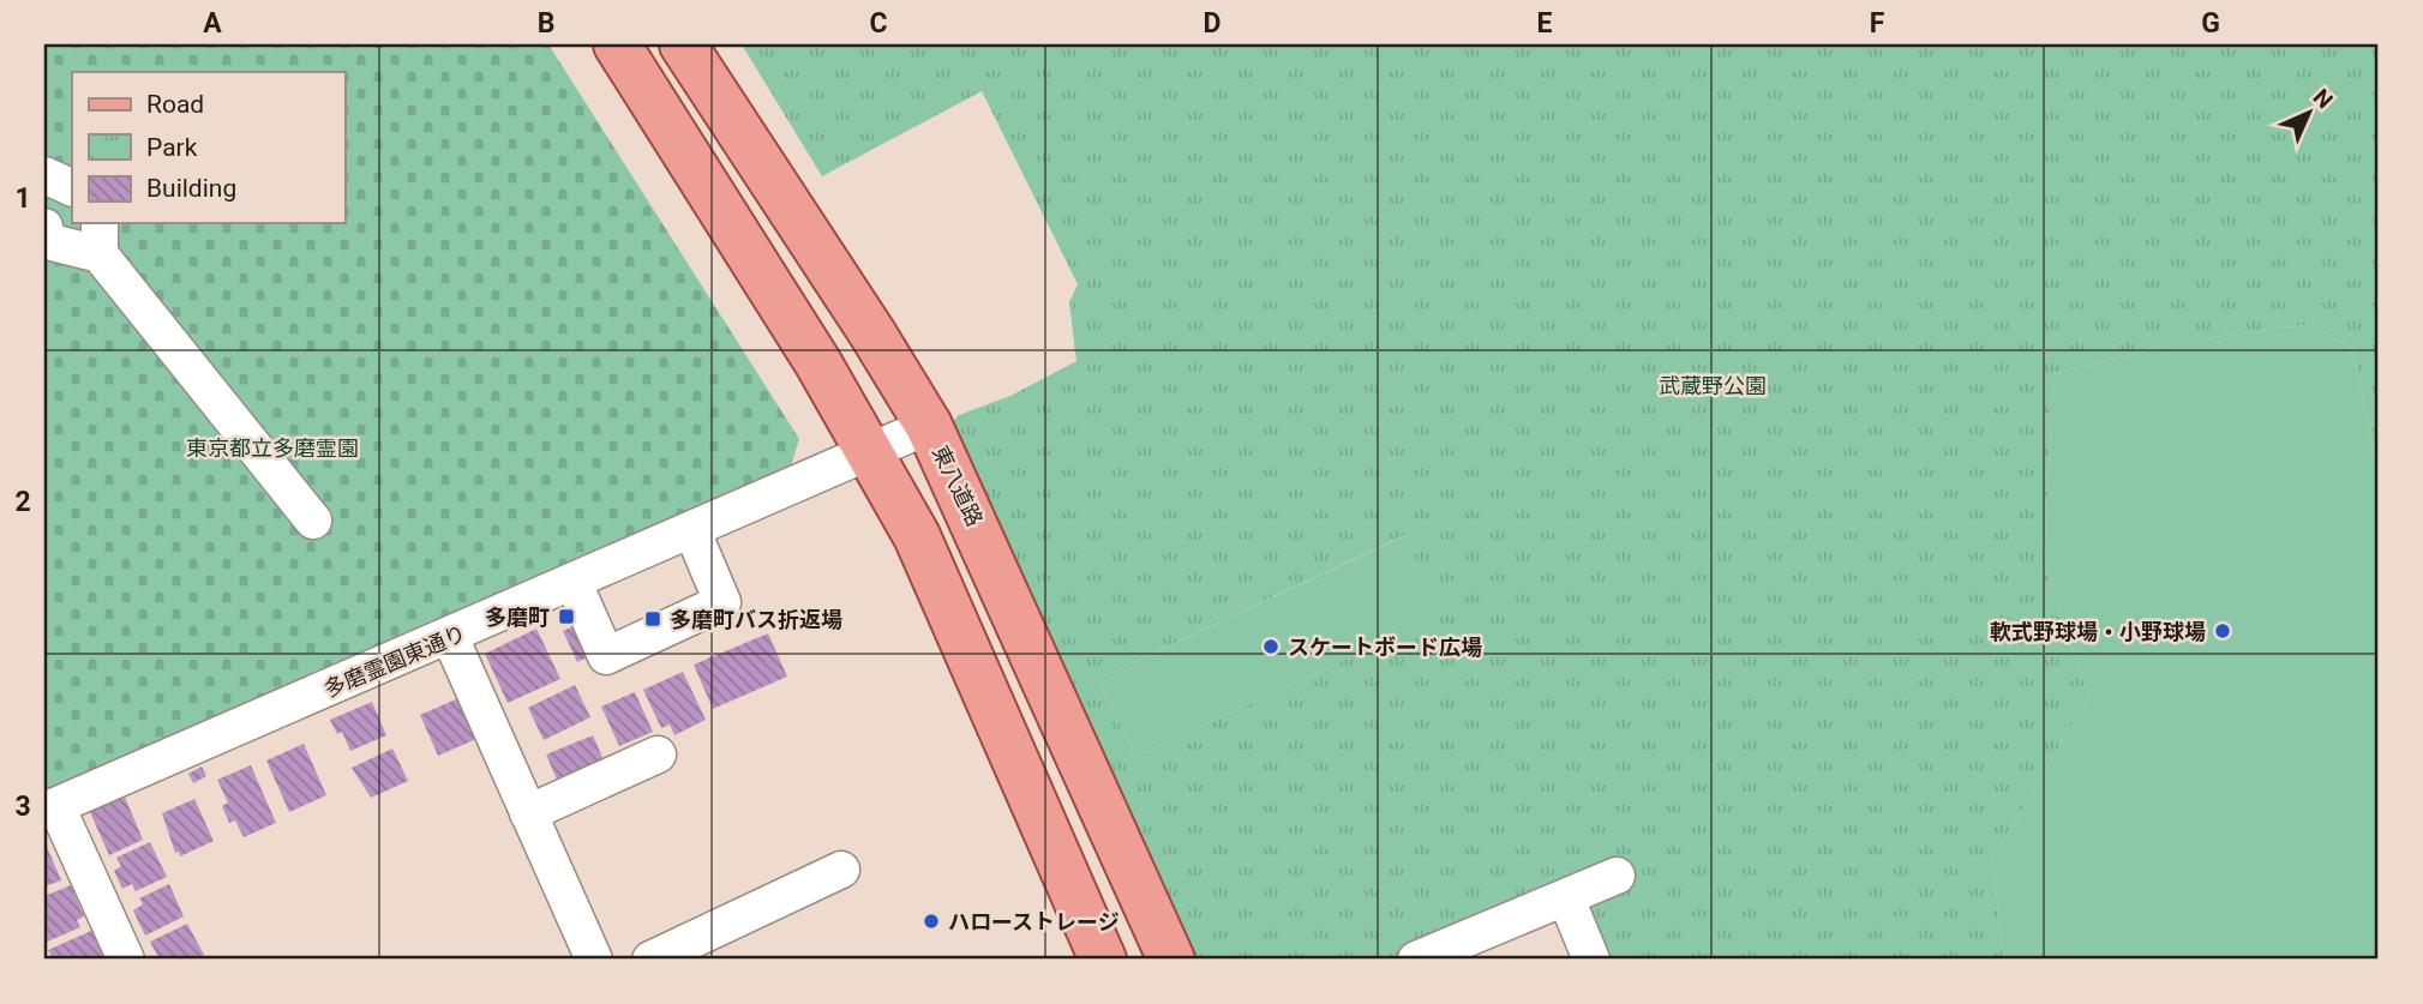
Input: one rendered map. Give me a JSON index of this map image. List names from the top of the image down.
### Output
{
  "streets": {
    "main road": ["東八道路"],
    "street": ["多磨霊園東通り"]
  },
  "crossings": [
    ["東八道路", "多磨霊園東通り"]
  ],
  "parks": ["武蔵野公園", "東京都立多磨霊園"],
  "places": {
    "transit": ["多磨町", "多磨町バス折返場"],
    "other": ["軟式野球場・小野球場", "スケートボード広場", "ハローストレージ"]
  },
  "legend": ["Road", "Park", "Building"],
  "north": "top right",
  "grid": {
    "columns": [
      "A",
      "B",
      "C",
      "D",
      "E",
      "F",
      "G"
    ],
    "rows": ["1", "2", "3"]
  }
}
